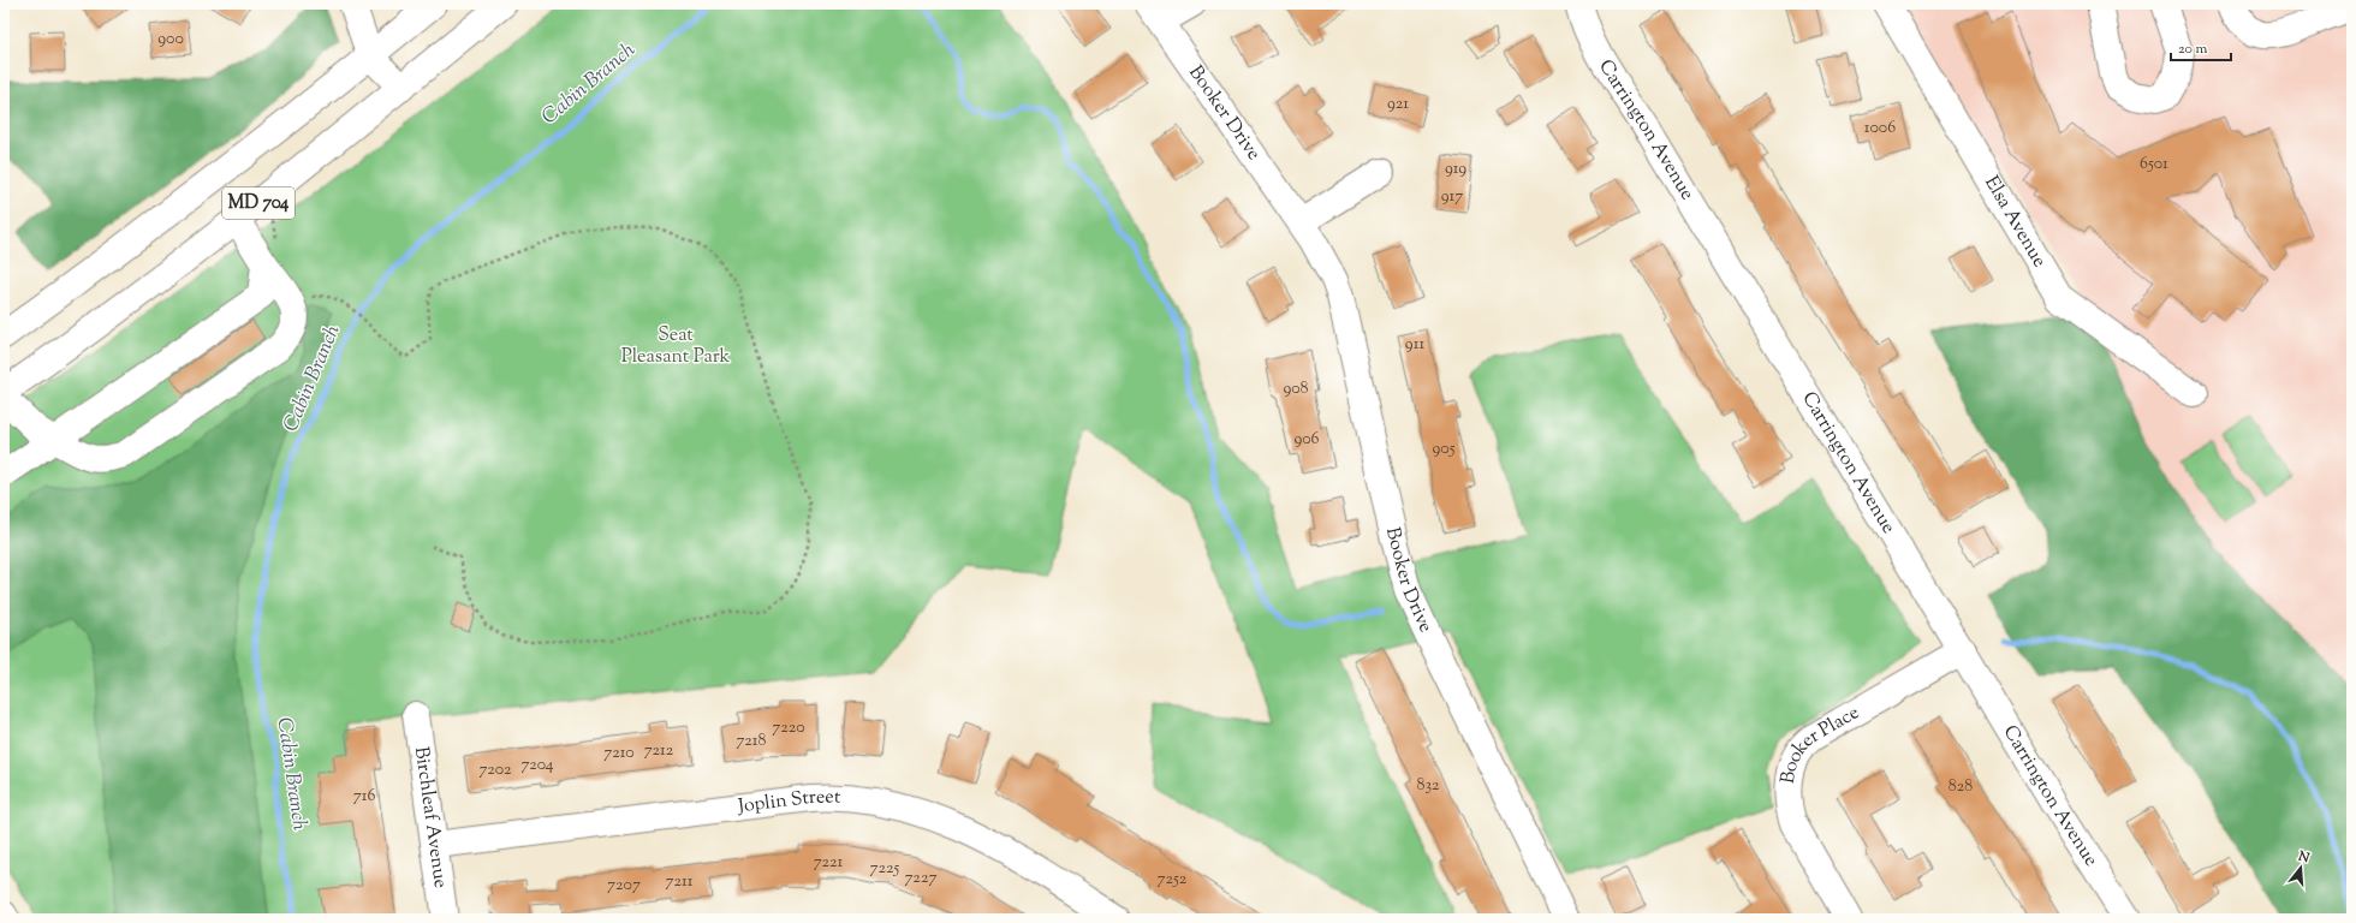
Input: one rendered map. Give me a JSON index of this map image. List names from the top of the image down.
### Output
{
  "streets": {
    "street": [
      "Booker Drive",
      "Carrington Avenue",
      "MD 704",
      "Elsa Avenue",
      "Booker Place",
      "Joplin Street",
      "Birchleaf Avenue"
    ]
  },
  "crossings": [
    ["Carrington Avenue", "Booker Place"],
    ["Joplin Street", "Birchleaf Avenue"]
  ],
  "water": ["Cabin Branch"],
  "parks": ["Seat Pleasant Park"],
  "house_numbers": [
    "900",
    "921",
    "1006",
    "6501",
    "919",
    "917",
    "911",
    "908",
    "906",
    "905",
    "7220",
    "7218",
    "7212",
    "7210",
    "7204",
    "7202",
    "832",
    "828",
    "716",
    "7221",
    "7225",
    "7227",
    "7252",
    "7211",
    "7207"
  ],
  "scale_bar": "20 m",
  "north": "top"
}
